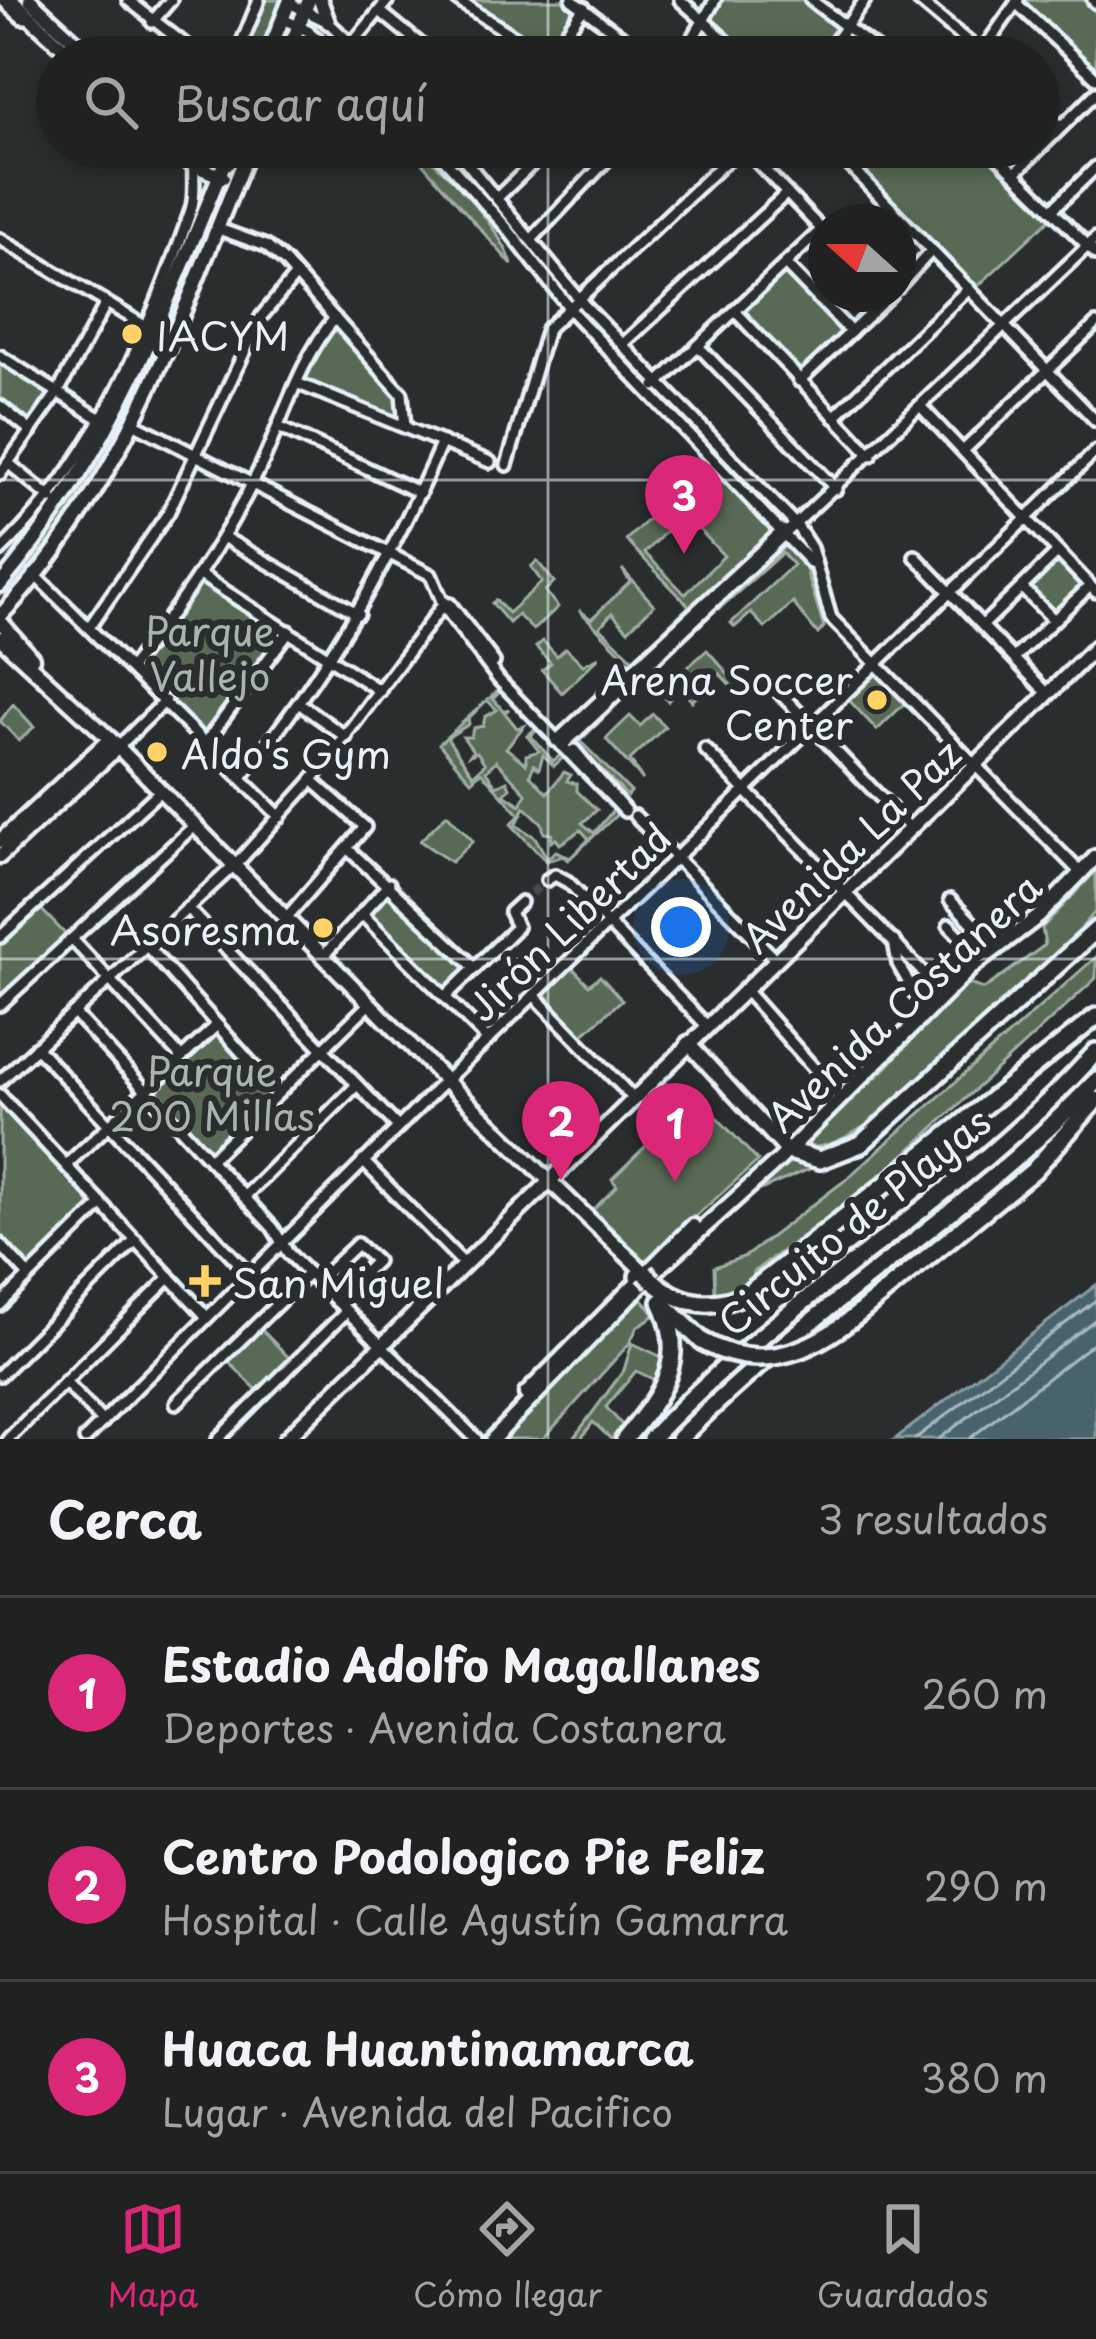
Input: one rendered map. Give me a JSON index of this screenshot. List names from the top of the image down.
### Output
{
  "streets": {
    "highway": ["Circuito de Playas"],
    "main road": ["Avenida La Paz", "Avenida Costanera"],
    "street": ["Jirón Libertad"]
  },
  "parks": ["Parque Vallejo", "Parque 200 Millas"],
  "places": {
    "other": [
      "IACYM",
      "Arena Soccer Center",
      "Aldo's Gym",
      "Asoresma"
    ],
    "health": ["San Miguel"]
  },
  "north": "left",
  "page": {
    "search": "Buscar aquí",
    "pins": ["3", "2", "1"],
    "heading": ["Cerca", "3 resultados"],
    "list": [
      {
        "mark": "1",
        "name": "Estadio Adolfo Magallanes",
        "note": "Deportes · Avenida Costanera",
        "value": "260 m"
      },
      {
        "mark": "2",
        "name": "Centro Podologico Pie Feliz",
        "note": "Hospital · Calle Agustín Gamarra",
        "value": "290 m"
      },
      {
        "mark": "3",
        "name": "Huaca Huantinamarca",
        "note": "Lugar · Avenida del Pacifico",
        "value": "380 m"
      }
    ],
    "nav": ["Mapa", "Cómo llegar", "Guardados"]
  }
}
